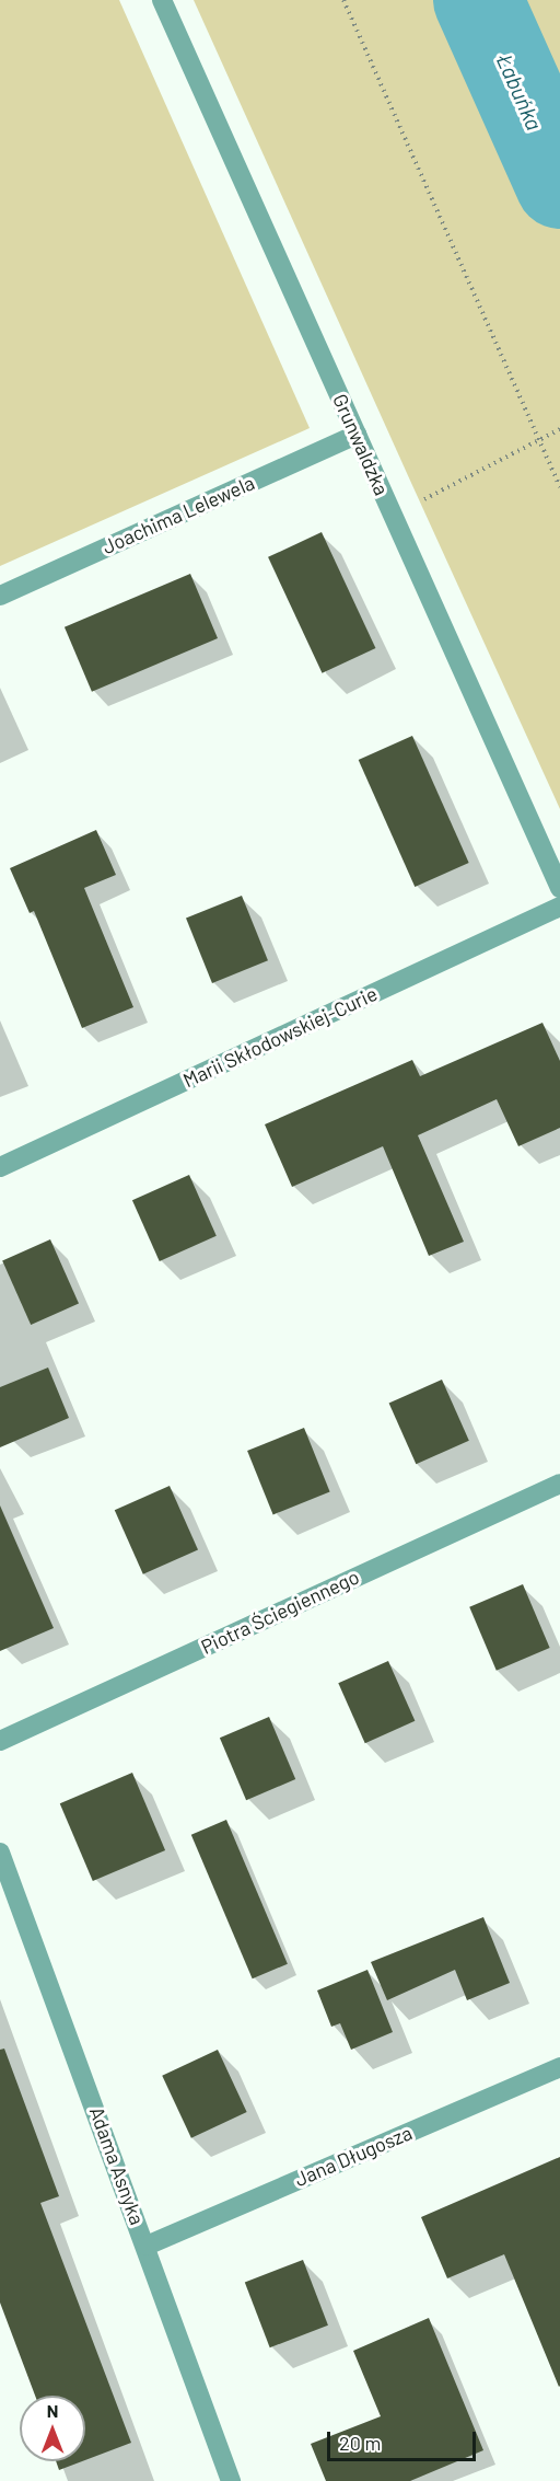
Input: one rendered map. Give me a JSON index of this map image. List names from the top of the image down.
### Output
{
  "streets": {
    "street": [
      "Grunwaldzka",
      "Joachima Lelewela",
      "Marii Skłodowskiej-Curie",
      "Piotra Ściegiennego",
      "Jana Długosza",
      "Adama Asnyka"
    ]
  },
  "crossings": [
    ["Grunwaldzka", "Joachima Lelewela"],
    ["Jana Długosza", "Adama Asnyka"]
  ],
  "water": ["Łabuńka"],
  "scale_bar": "20 m",
  "north": "top"
}
